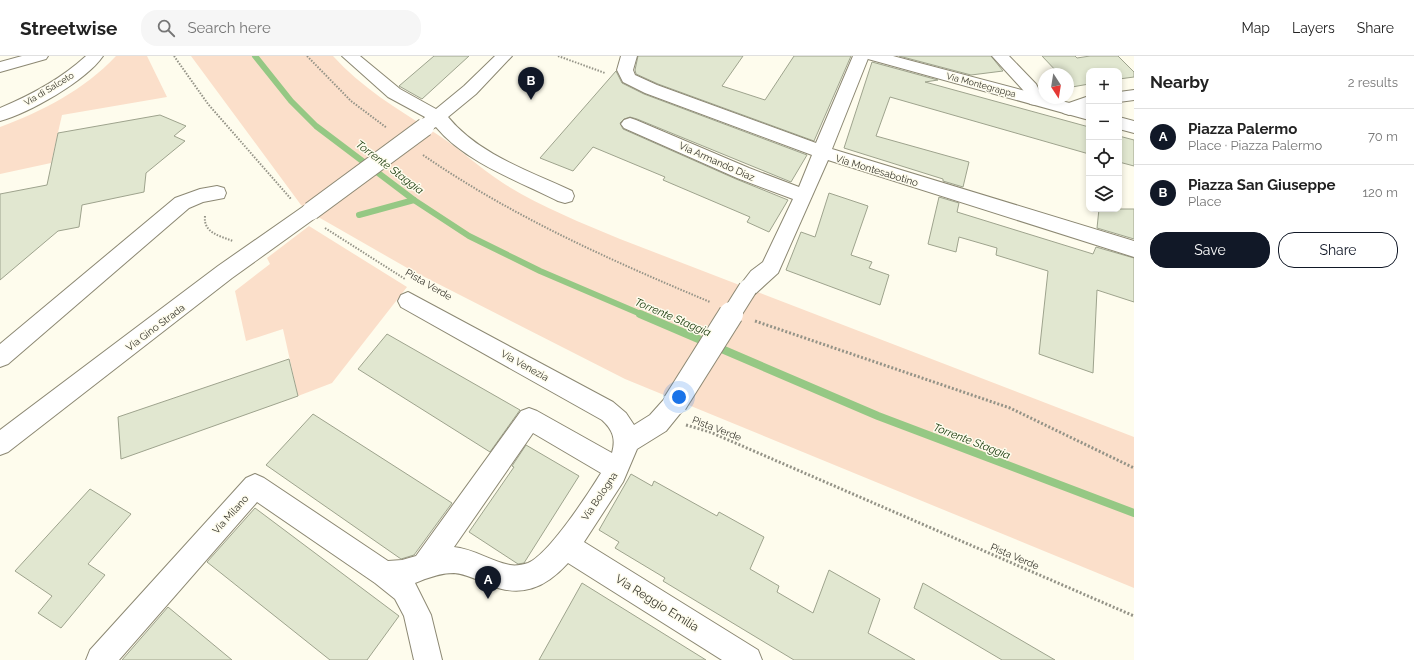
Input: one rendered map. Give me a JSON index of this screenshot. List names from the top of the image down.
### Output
{
  "streets": {
    "street": [
      "Via Montegrappa",
      "Via di Salceto",
      "Via Armando Diaz",
      "Via Montesabotino",
      "Via Gino Strada",
      "Via Venezia",
      "Via Bologna",
      "Via Milano",
      "Via Reggio Emilia"
    ],
    "path": ["Pista Verde"]
  },
  "crossings": [
    ["Pista Verde", "Via Gino Strada"],
    ["Pista Verde", "Via Venezia"],
    ["Via Venezia", "Via Bologna"],
    ["Via Bologna", "Via Milano"],
    ["Via Bologna", "Via Reggio Emilia"]
  ],
  "water": ["Torrente Staggia"],
  "north": "bottom",
  "page": {
    "header": "Streetwise",
    "search": "Search here",
    "nav": ["Map", "Layers", "Share"],
    "heading": ["Nearby", "2 results"],
    "pins": ["B", "A"],
    "map_buttons": ["+", "−"],
    "list": [
      {
        "mark": "A",
        "name": "Piazza Palermo",
        "note": "Place · Piazza Palermo",
        "value": "70 m"
      },
      {
        "mark": "B",
        "name": "Piazza San Giuseppe",
        "note": "Place",
        "value": "120 m"
      }
    ],
    "buttons": ["Save", "Share"]
  }
}
